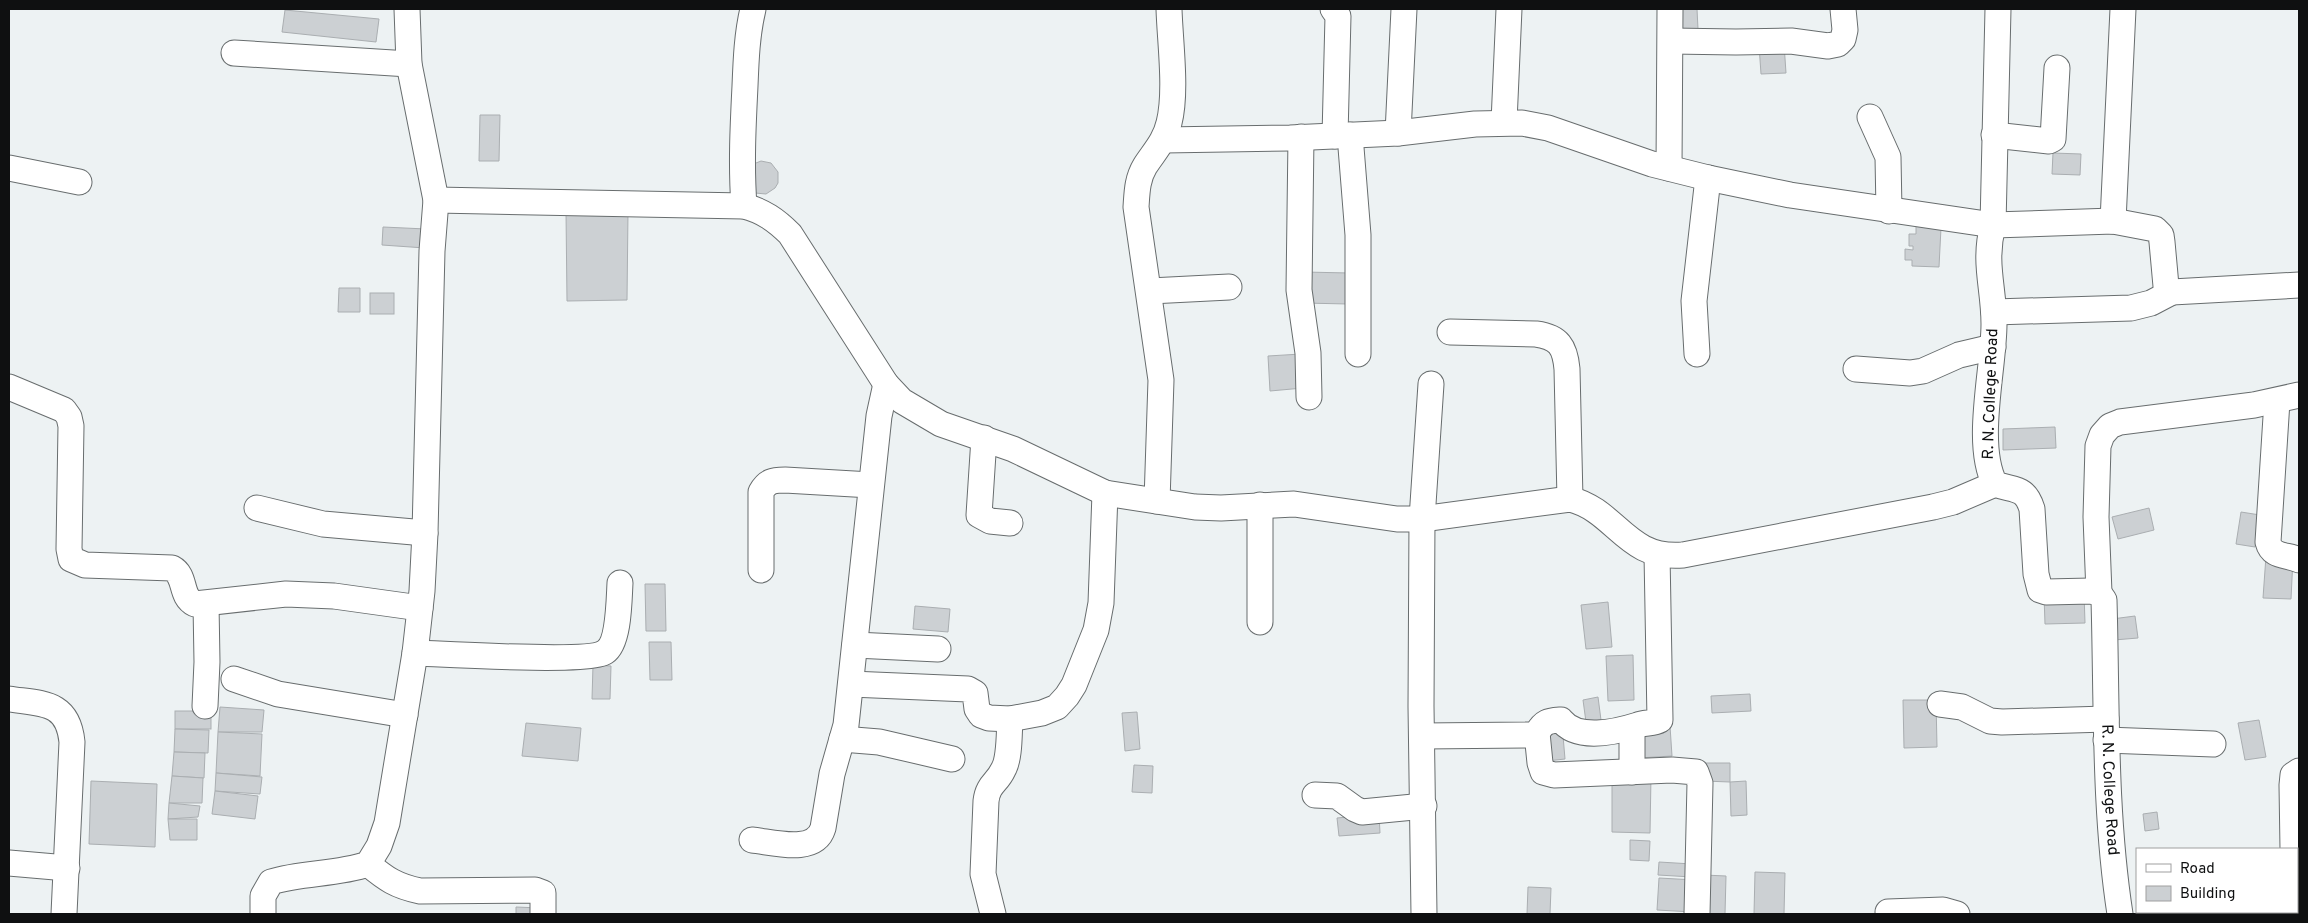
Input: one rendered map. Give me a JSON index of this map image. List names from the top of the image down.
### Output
{
  "streets": {
    "street": ["R. N. College Road"]
  },
  "legend": ["Road", "Building"]
}
